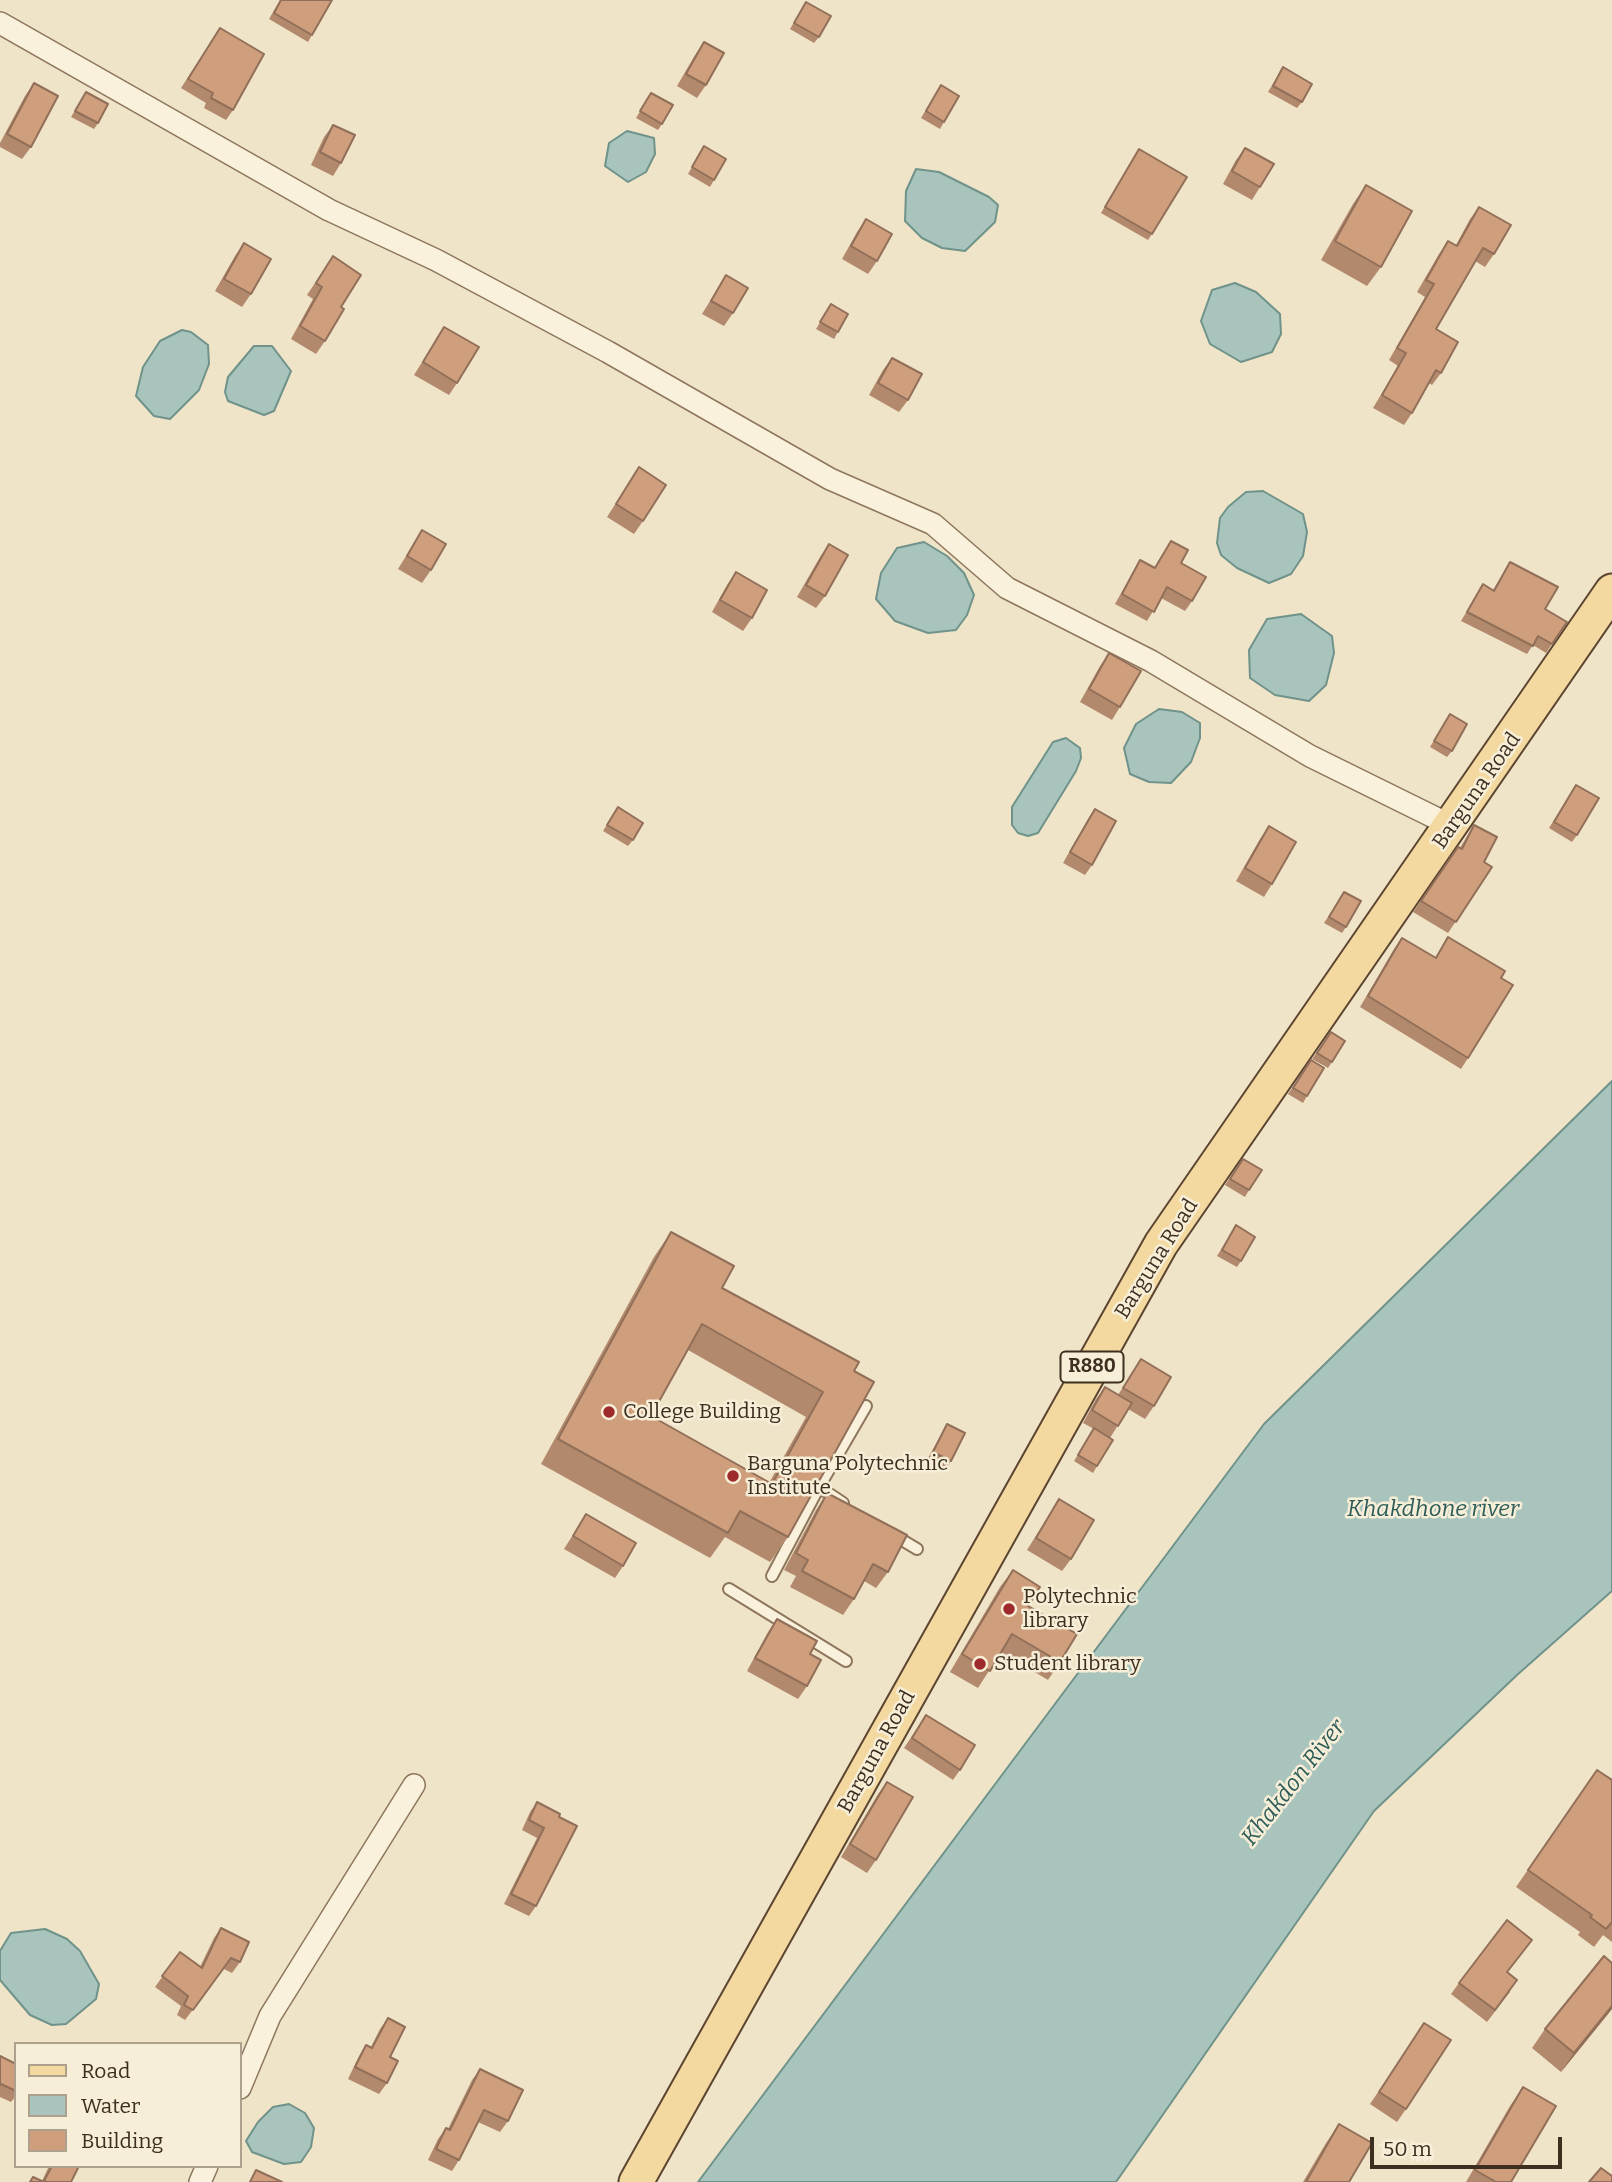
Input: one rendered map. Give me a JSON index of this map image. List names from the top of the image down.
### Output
{
  "streets": {
    "main road": ["Barguna Road", "R880"]
  },
  "water": ["Khakdhone river", "Khakdon River"],
  "places": [
    "College Building",
    "Barguna Polytechnic Institute",
    "Polytechnic library",
    "Student library"
  ],
  "legend": ["Road", "Water", "Building"],
  "scale_bar": "50 m"
}
